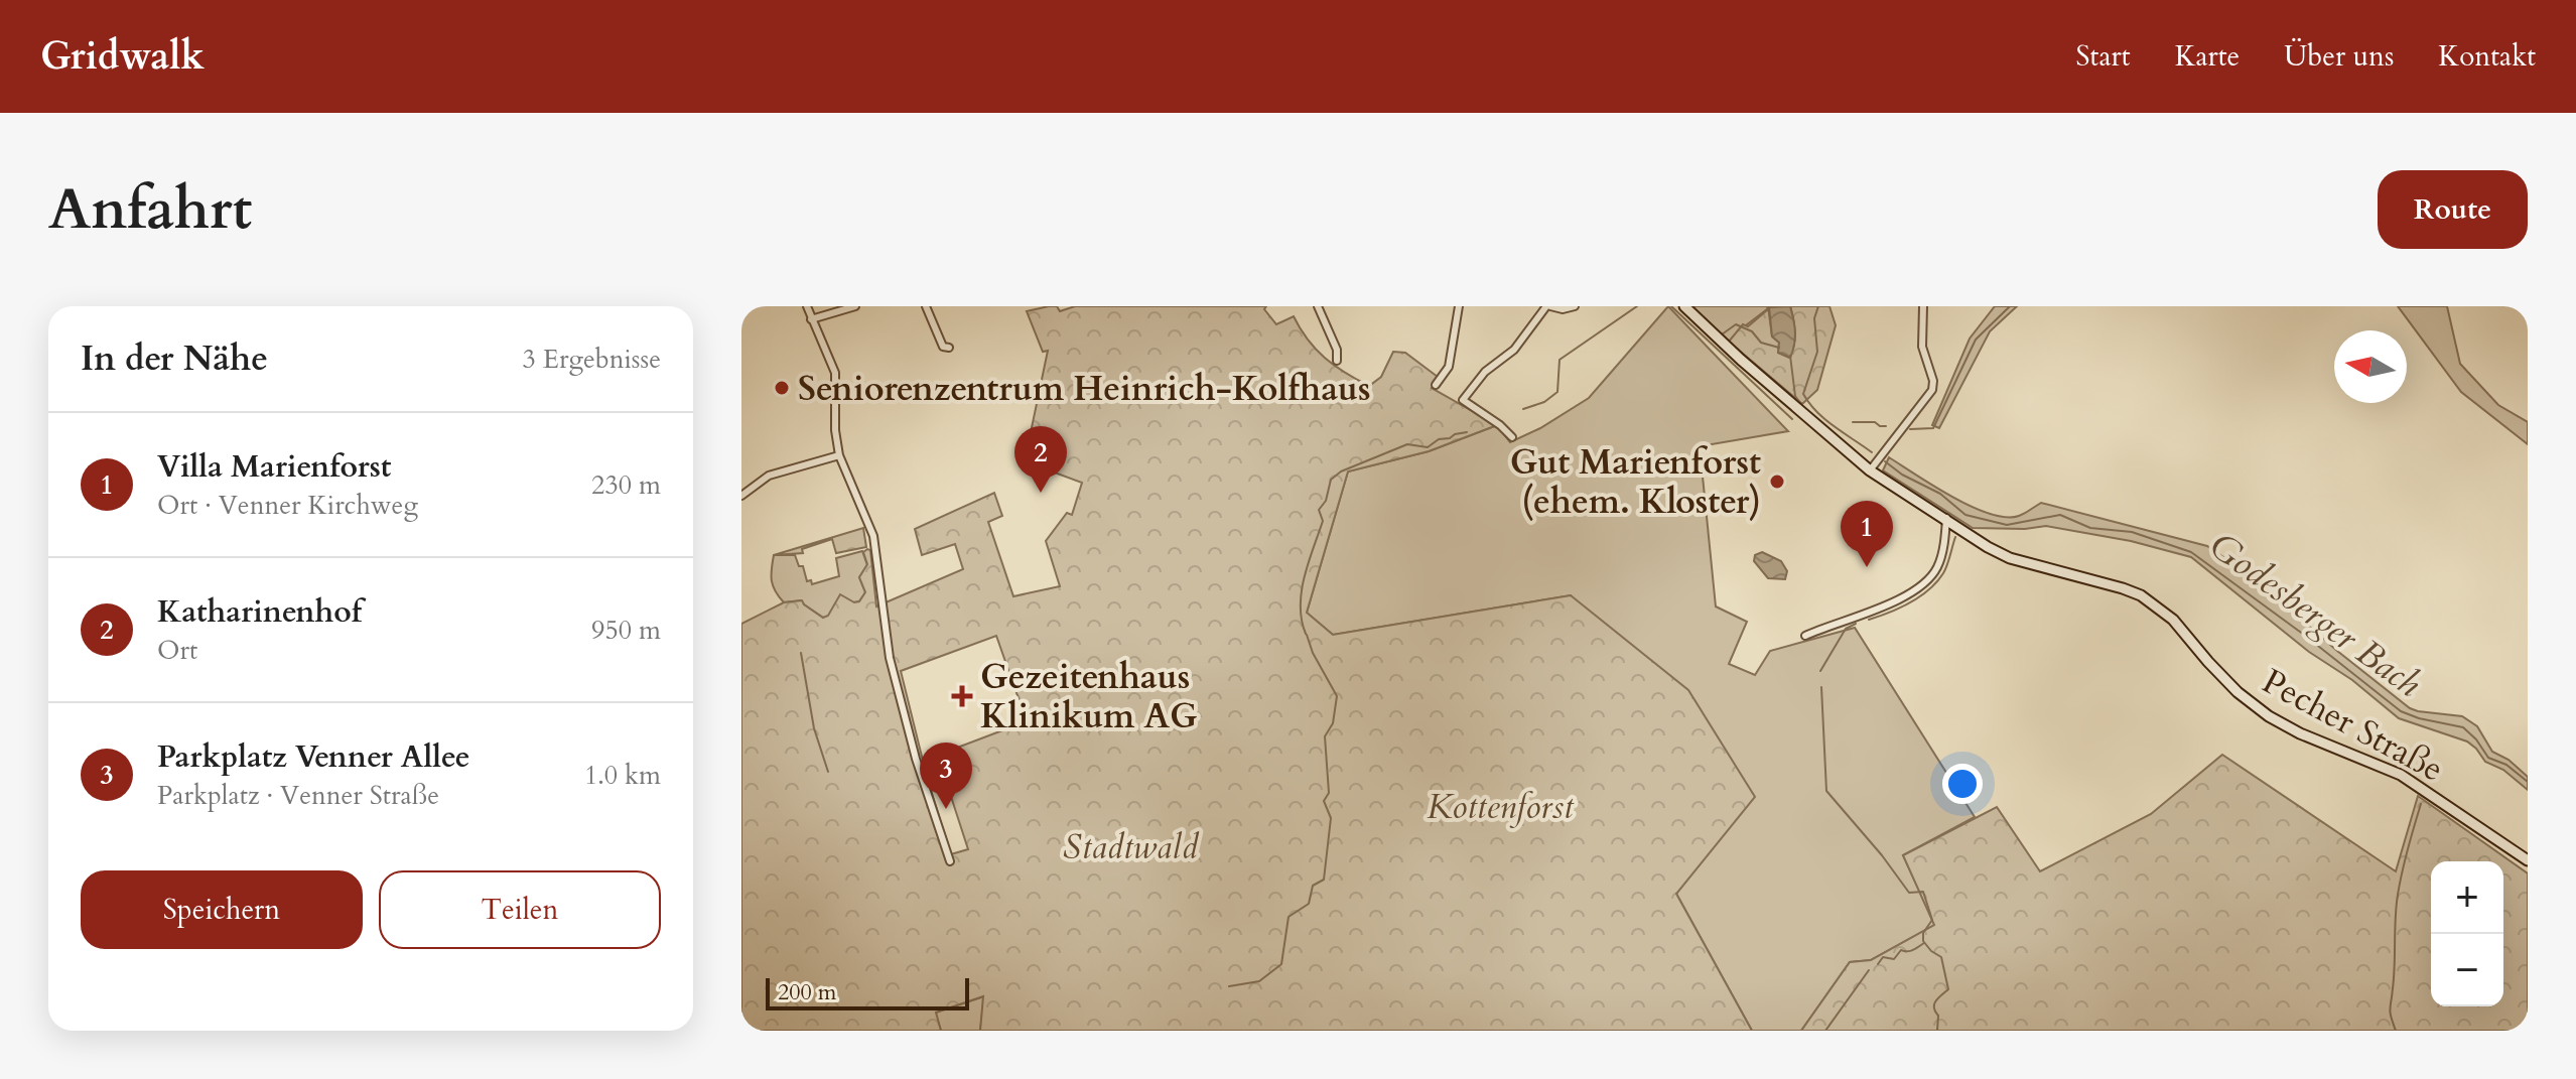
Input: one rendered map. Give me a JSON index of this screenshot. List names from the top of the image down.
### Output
{
  "streets": {
    "main road": ["Pecher Straße"]
  },
  "water": ["Godesberger Bach"],
  "parks": ["Kottenforst", "Stadtwald"],
  "places": {
    "other": ["Seniorenzentrum Heinrich-Kolfhaus", "Gut Marienforst (ehem. Kloster)"],
    "health": ["Gezeitenhaus Klinikum AG"]
  },
  "scale_bar": "200 m",
  "north": "left",
  "page": {
    "header": "Gridwalk",
    "nav": [
      "Start",
      "Karte",
      "Über uns",
      "Kontakt"
    ],
    "buttons": [
      "Route",
      ["Speichern", "Teilen"]
    ],
    "title": "Anfahrt",
    "heading": ["In der Nähe", "3 Ergebnisse"],
    "list": [
      {
        "mark": "1",
        "name": "Villa Marienforst",
        "note": "Ort · Venner Kirchweg",
        "value": "230 m"
      },
      {
        "mark": "2",
        "name": "Katharinenhof",
        "note": "Ort",
        "value": "950 m"
      },
      {
        "mark": "3",
        "name": "Parkplatz Venner Allee",
        "note": "Parkplatz · Venner Straße",
        "value": "1.0 km"
      }
    ],
    "pins": ["2", "1", "3"],
    "map_buttons": ["+", "−"],
    "scale": "200 m"
  }
}
